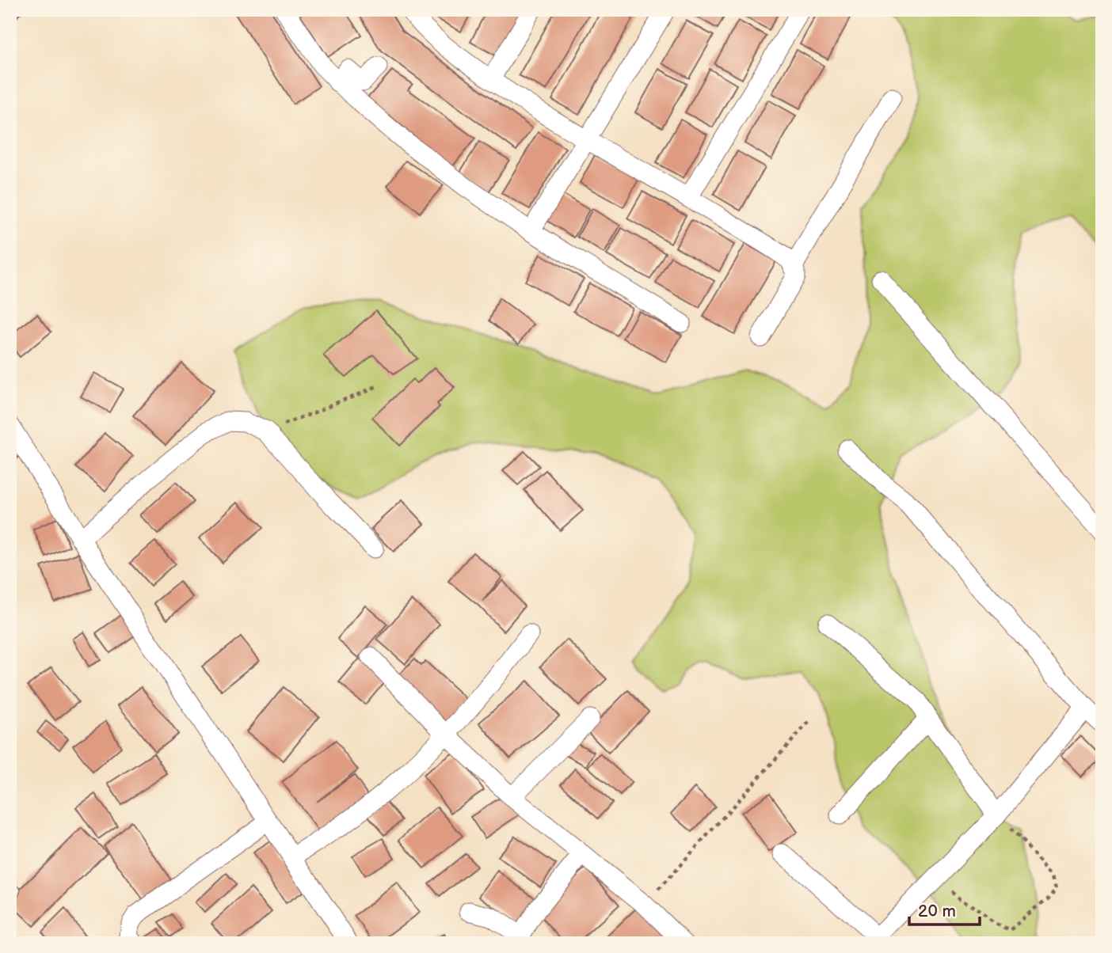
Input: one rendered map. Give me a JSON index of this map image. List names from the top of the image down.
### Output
{
  "scale_bar": "20 m"
}
